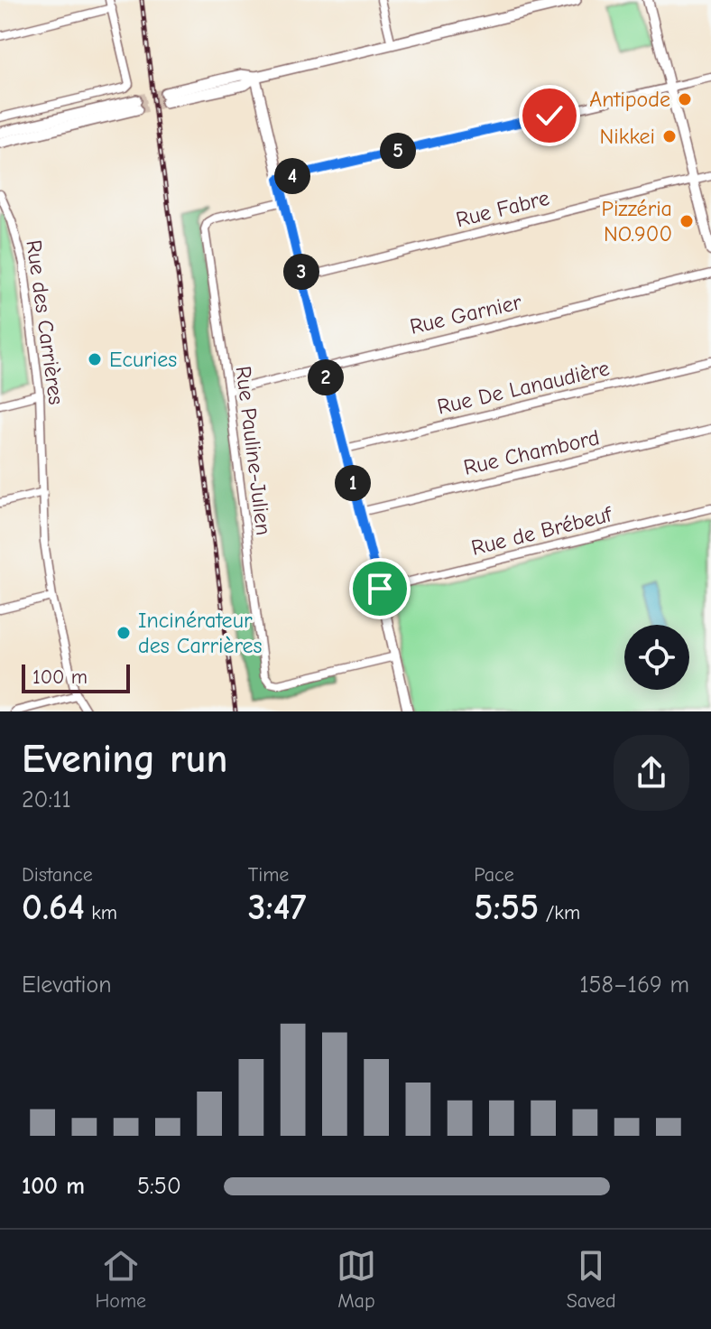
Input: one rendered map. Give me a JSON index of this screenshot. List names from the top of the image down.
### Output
{
  "streets": {
    "street": [
      "Rue Fabre",
      "Rue Garnier",
      "Rue des Carrières",
      "Rue De Lanaudière",
      "Rue Pauline-Julien",
      "Rue Chambord",
      "Rue de Brébeuf"
    ]
  },
  "crossings": [
    ["Rue Garnier", "Rue Pauline-Julien"]
  ],
  "places": [
    "Antipode",
    "Nikkei",
    "Pizzéria NO.900",
    "Ecuries",
    "Incinérateur des Carrières"
  ],
  "scale_bar": "100 m",
  "page": {
    "pins": [
      "5",
      "4",
      "3",
      "2",
      "1"
    ],
    "scale": "100 m",
    "heading": ["Evening run", "20:11"],
    "stats": [
      ["Distance", "0.64 km"],
      ["Time", "3:47"],
      ["Pace", "5:55 /km"]
    ],
    "chart": ["Elevation", "158–169 m"],
    "list": [
      {
        "name": "100 m",
        "note": "5:50"
      }
    ],
    "tabs": ["Home", "Map", "Saved"]
  }
}
